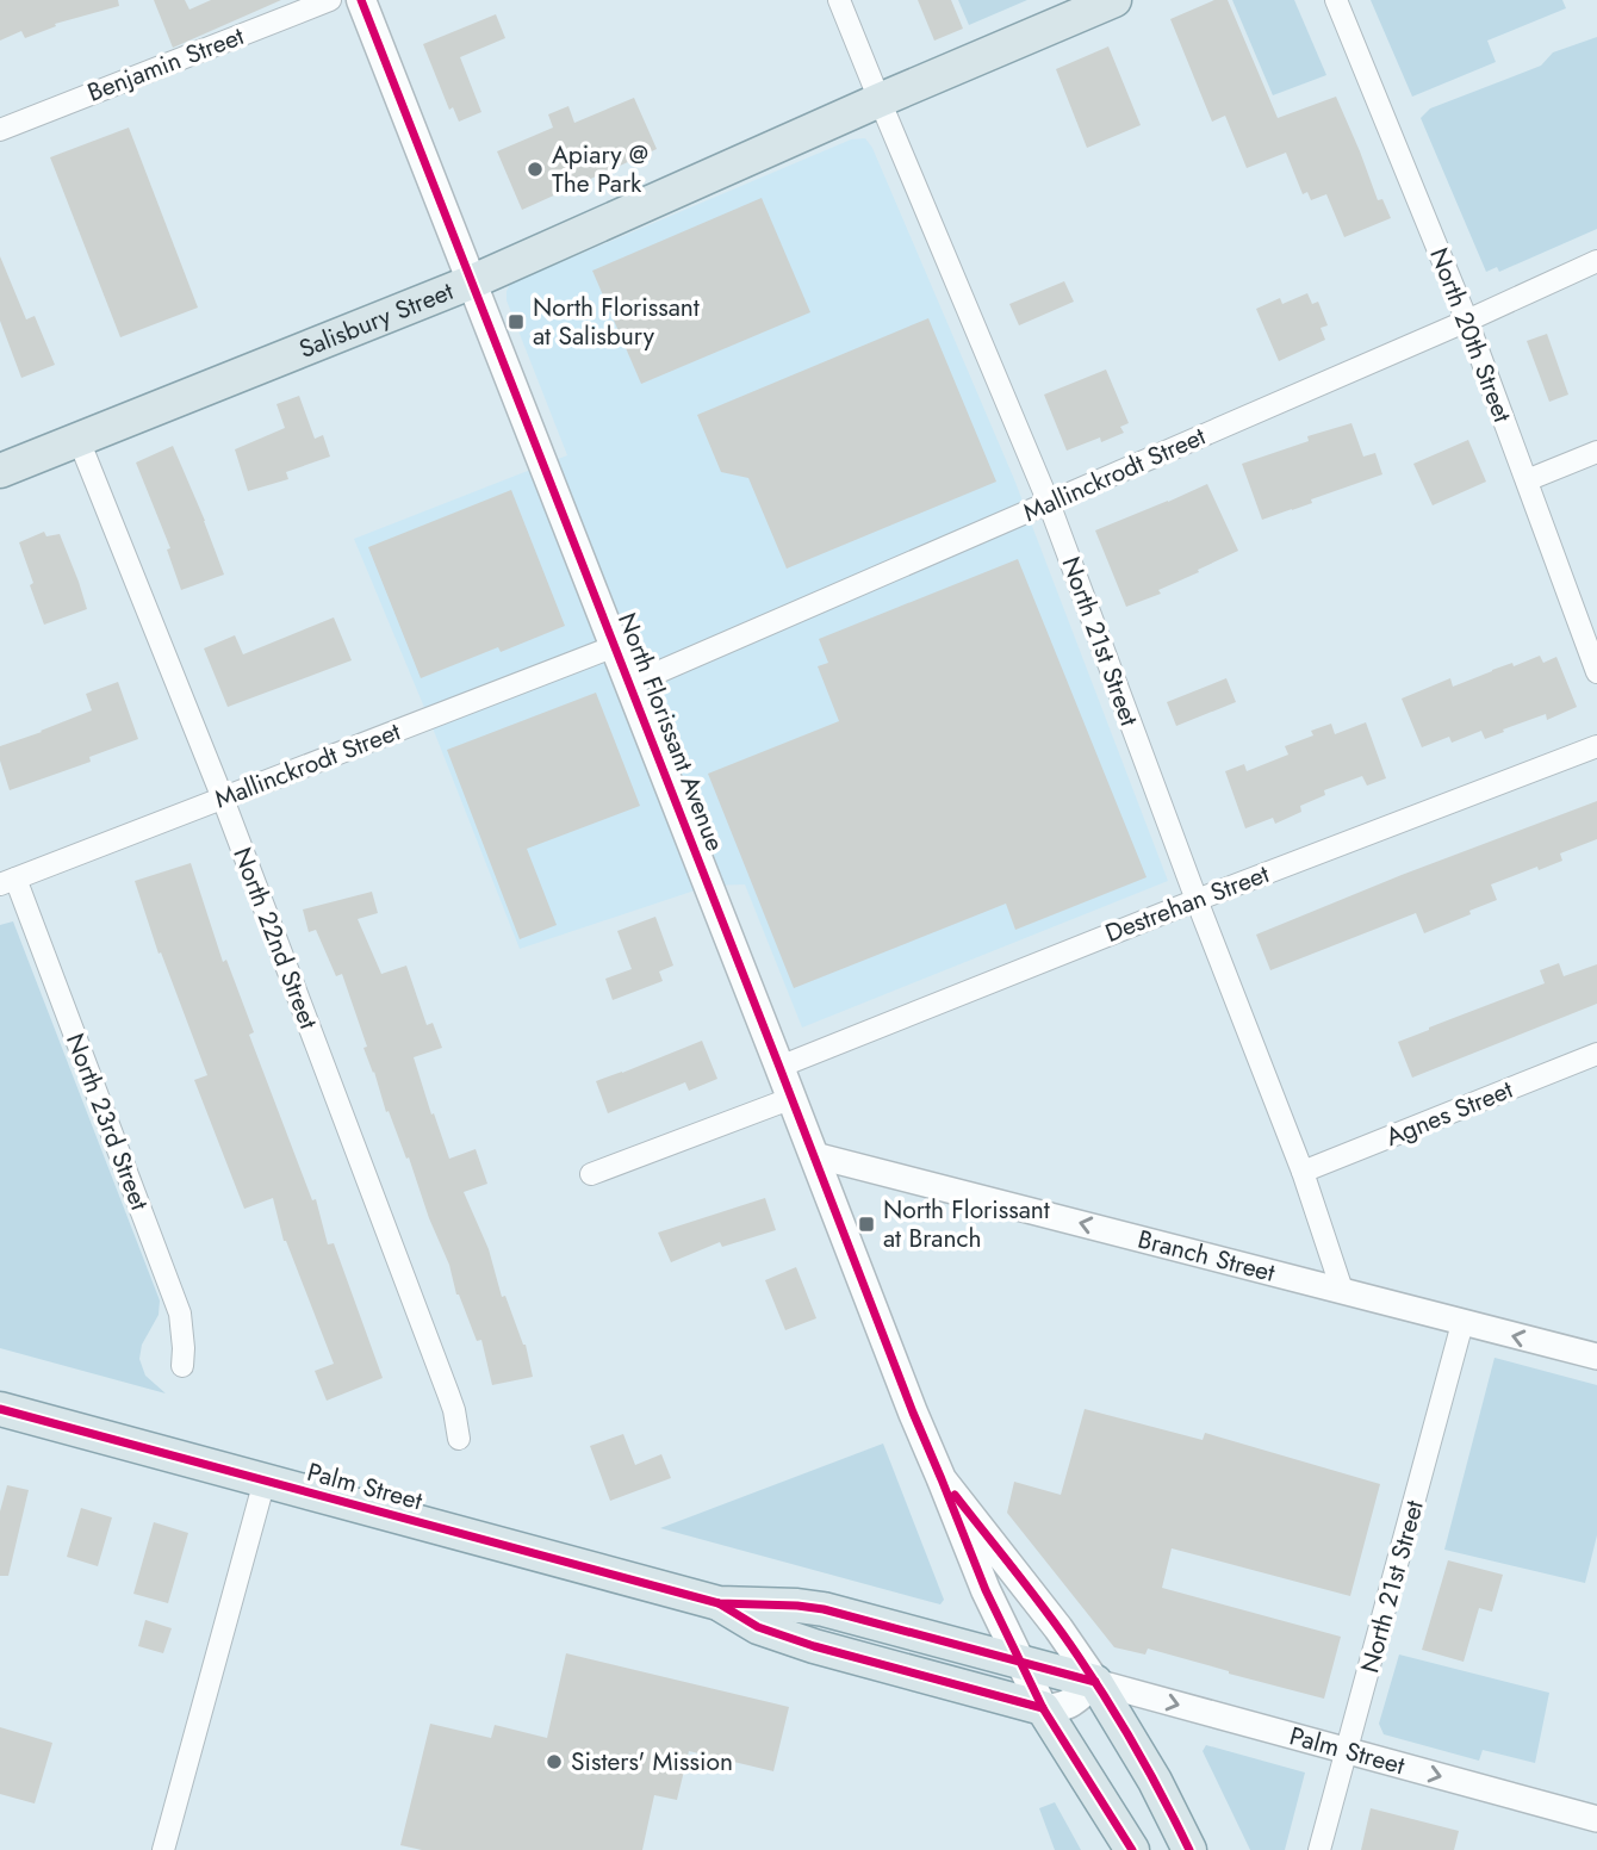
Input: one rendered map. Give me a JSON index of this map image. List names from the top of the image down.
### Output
{
  "streets": {
    "main road": ["Salisbury Street", "North Florissant Avenue", "Palm Street"],
    "street": [
      "Benjamin Street",
      "North 20th Street",
      "Mallinckrodt Street",
      "North 21st Street",
      "Destrehan Street",
      "North 22nd Street",
      "Agnes Street",
      "North 23rd Street",
      "Branch Street"
    ]
  },
  "crossings": [
    ["Salisbury Street", "North 21st Street"],
    ["Salisbury Street", "North Florissant Avenue"],
    ["Salisbury Street", "North 22nd Street"],
    ["North 20th Street", "Mallinckrodt Street"],
    ["Mallinckrodt Street", "North 21st Street"],
    ["Mallinckrodt Street", "North Florissant Avenue"],
    ["Mallinckrodt Street", "North 22nd Street"],
    ["Mallinckrodt Street", "North 23rd Street"],
    ["North 21st Street", "Destrehan Street"],
    ["North 21st Street", "Agnes Street"],
    ["North 21st Street", "Branch Street"],
    ["North 21st Street", "Palm Street"],
    ["North Florissant Avenue", "Destrehan Street"],
    ["North Florissant Avenue", "Branch Street"],
    ["North Florissant Avenue", "Palm Street"]
  ],
  "one_way": ["Branch Street"],
  "places": {
    "other": ["Apiary @ The Park", "Sisters' Mission"],
    "transit": ["North Florissant at Salisbury", "North Florissant at Branch"]
  }
}
